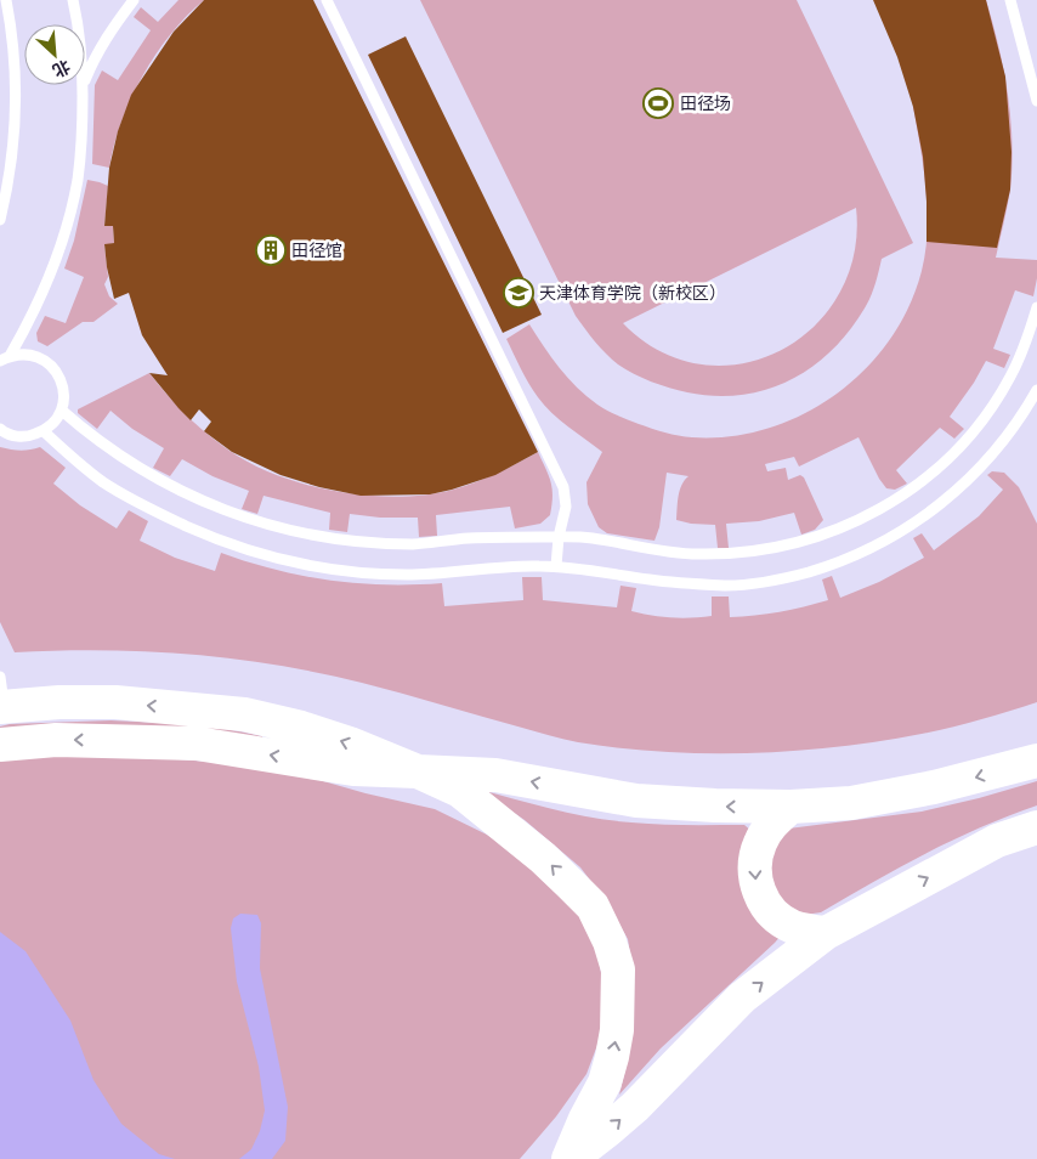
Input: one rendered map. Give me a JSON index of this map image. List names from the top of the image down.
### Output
{
  "places": {
    "sports": ["田径场"],
    "building": ["田径馆"],
    "school or university": ["天津体育学院（新校区）"]
  },
  "north": "bottom right"
}
